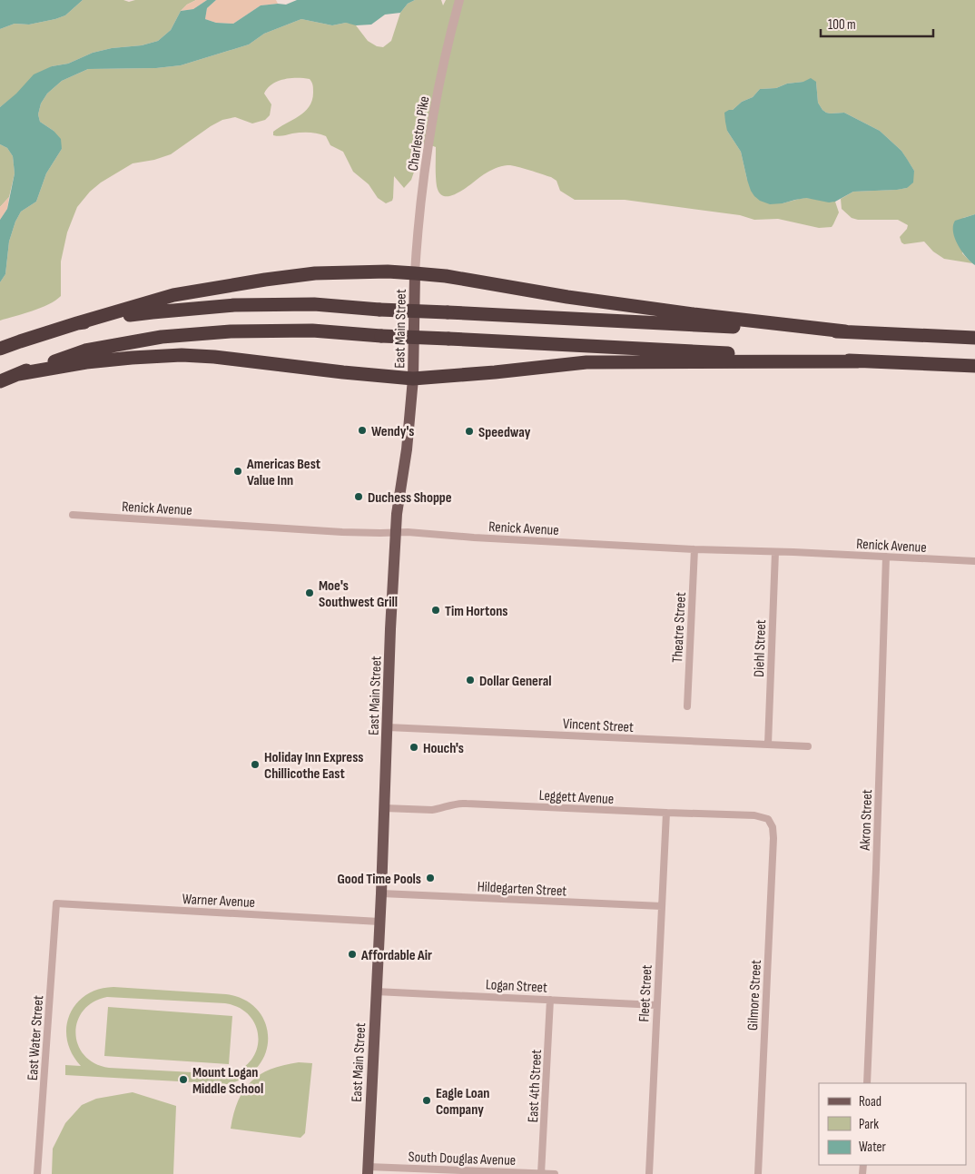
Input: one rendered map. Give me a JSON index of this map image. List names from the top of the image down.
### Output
{
  "streets": {
    "main road": ["East Main Street"],
    "street": [
      "Charleston Pike",
      "Renick Avenue",
      "Theatre Street",
      "Diehl Street",
      "Vincent Street",
      "Leggett Avenue",
      "Akron Street",
      "Hildegarten Street",
      "Warner Avenue",
      "Logan Street",
      "Fleet Street",
      "Gilmore Street",
      "East Water Street",
      "East 4th Street",
      "South Douglas Avenue"
    ]
  },
  "crossings": [
    ["Charleston Pike", "East Main Street"],
    ["East Main Street", "Renick Avenue"],
    ["East Main Street", "Vincent Street"],
    ["East Main Street", "Leggett Avenue"],
    ["East Main Street", "Hildegarten Street"],
    ["East Main Street", "Warner Avenue"],
    ["East Main Street", "Logan Street"],
    ["East Main Street", "South Douglas Avenue"],
    ["Renick Avenue", "Theatre Street"],
    ["Renick Avenue", "Diehl Street"],
    ["Renick Avenue", "Akron Street"],
    ["Diehl Street", "Vincent Street"],
    ["Leggett Avenue", "Fleet Street"],
    ["Leggett Avenue", "Gilmore Street"],
    ["Hildegarten Street", "Fleet Street"],
    ["Warner Avenue", "East Water Street"],
    ["Logan Street", "Fleet Street"],
    ["Logan Street", "East 4th Street"],
    ["East 4th Street", "South Douglas Avenue"]
  ],
  "places": [
    "Wendy's",
    "Speedway",
    "Americas Best Value Inn",
    "Duchess Shoppe",
    "Moe's Southwest Grill",
    "Tim Hortons",
    "Dollar General",
    "Houch's",
    "Holiday Inn Express Chillicothe East",
    "Good Time Pools",
    "Affordable Air",
    "Mount Logan Middle School",
    "Eagle Loan Company"
  ],
  "legend": ["Road", "Park", "Water"],
  "scale_bar": "100 m"
}
